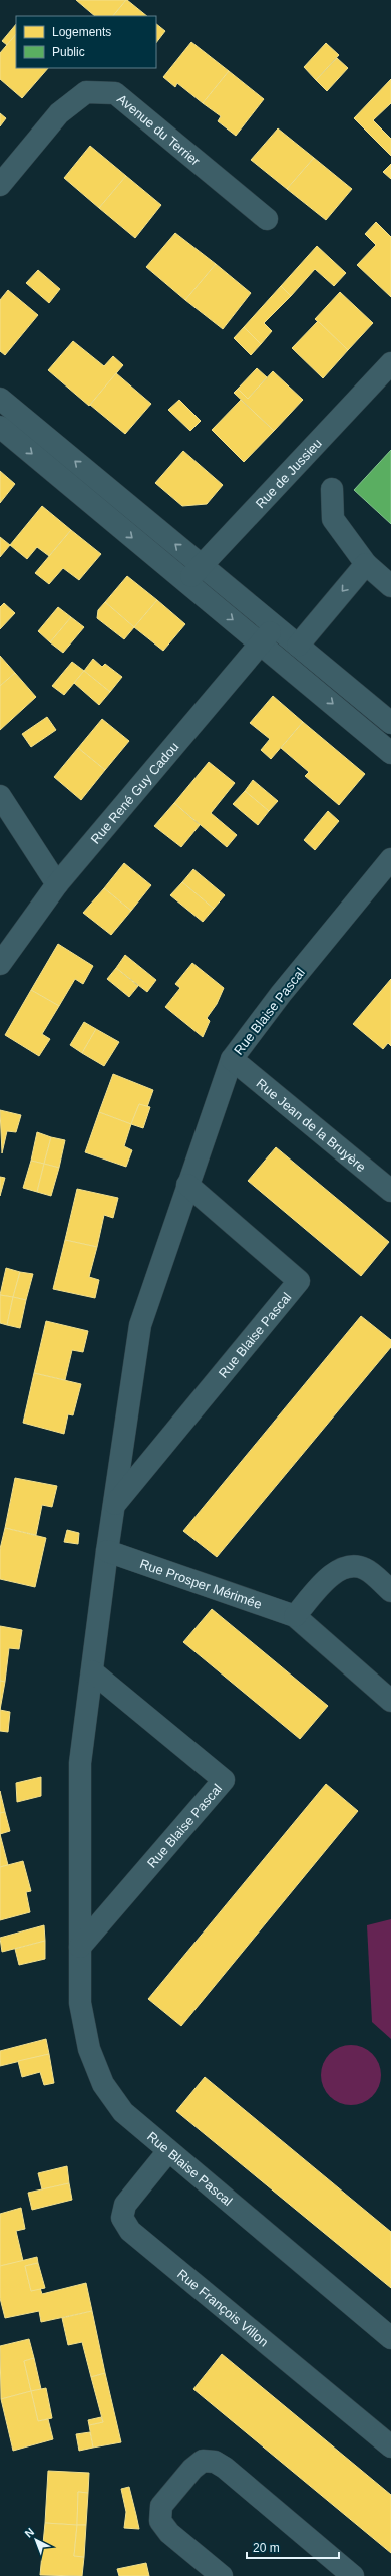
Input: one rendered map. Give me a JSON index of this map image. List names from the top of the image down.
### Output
{
  "streets": {
    "street": [
      "Avenue du Terrier",
      "Rue de Jussieu",
      "Rue René Guy Cadou",
      "Rue Blaise Pascal",
      "Rue Jean de la Bruyère",
      "Rue Prosper Mérimée",
      "Rue François Villon"
    ]
  },
  "crossings": [
    ["Rue Blaise Pascal", "Rue Jean de la Bruyère"],
    ["Rue Blaise Pascal", "Rue Prosper Mérimée"],
    ["Rue Blaise Pascal", "Rue François Villon"]
  ],
  "legend": ["Logements", "Public"],
  "scale_bar": "20 m",
  "north": "top left"
}
